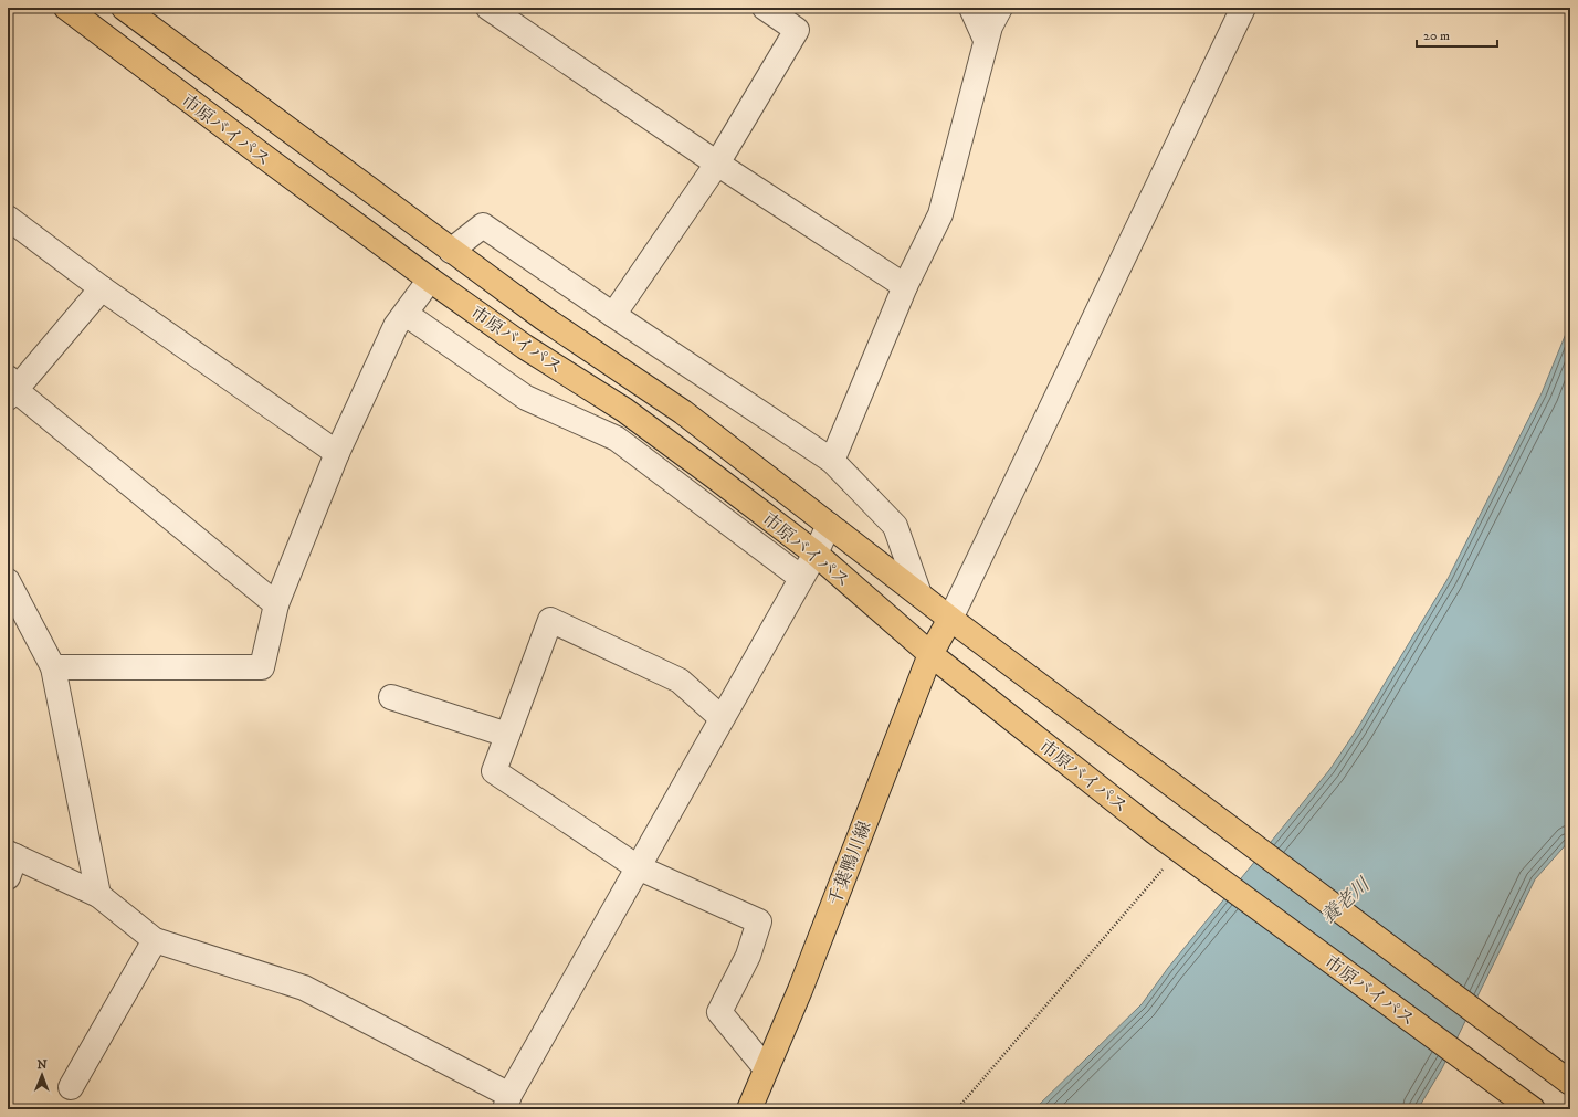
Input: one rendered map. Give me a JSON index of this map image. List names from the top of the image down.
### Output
{
  "streets": {
    "main road": ["市原バイパス", "千葉鴨川線"]
  },
  "crossings": [
    ["市原バイパス", "千葉鴨川線"]
  ],
  "water": ["養老川"],
  "scale_bar": "20 m",
  "north": "top"
}
